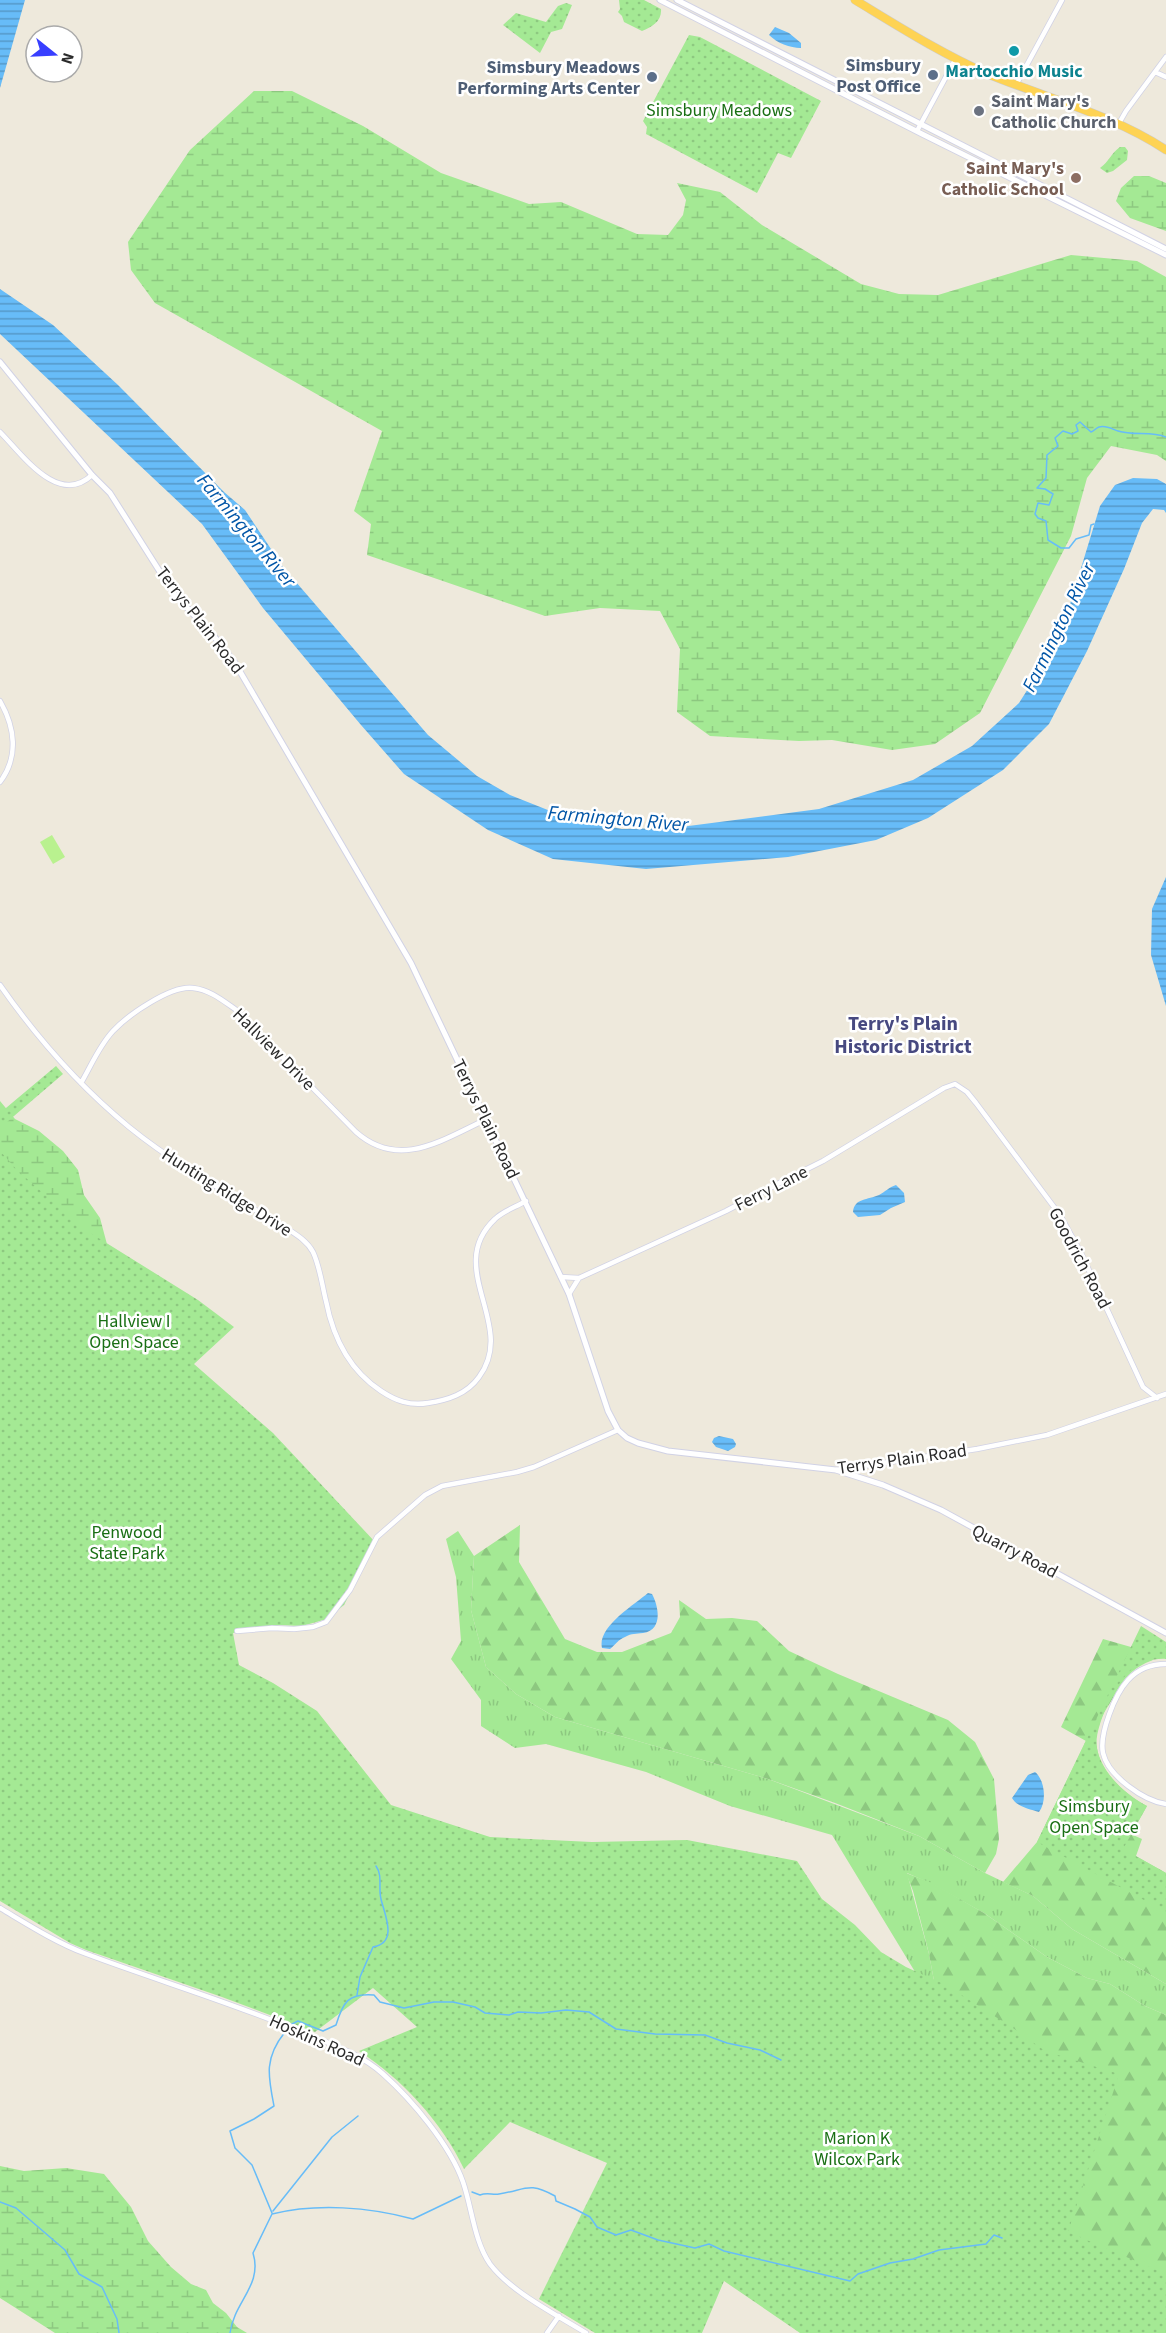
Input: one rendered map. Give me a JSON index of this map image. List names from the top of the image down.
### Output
{
  "streets": {
    "street": [
      "Terrys Plain Road",
      "Hallview Drive",
      "Ferry Lane",
      "Hunting Ridge Drive",
      "Goodrich Road",
      "Quarry Road",
      "Hoskins Road"
    ]
  },
  "crossings": [
    ["Terrys Plain Road", "Hallview Drive"],
    ["Terrys Plain Road", "Ferry Lane"],
    ["Terrys Plain Road", "Hunting Ridge Drive"],
    ["Terrys Plain Road", "Goodrich Road"],
    ["Terrys Plain Road", "Quarry Road"],
    ["Hallview Drive", "Hunting Ridge Drive"],
    ["Ferry Lane", "Goodrich Road"]
  ],
  "districts": ["Terry's Plain Historic District"],
  "water": ["Farmington River"],
  "parks": [
    "Simsbury Meadows",
    "Hallview I Open Space",
    "Penwood State Park",
    "Simsbury Open Space",
    "Marion K Wilcox Park"
  ],
  "places": [
    "Martocchio Music",
    "Simsbury Post Office",
    "Simsbury Meadows Performing Arts Center",
    "Saint Mary's Catholic Church",
    "Saint Mary's Catholic School"
  ],
  "north": "right"
}
